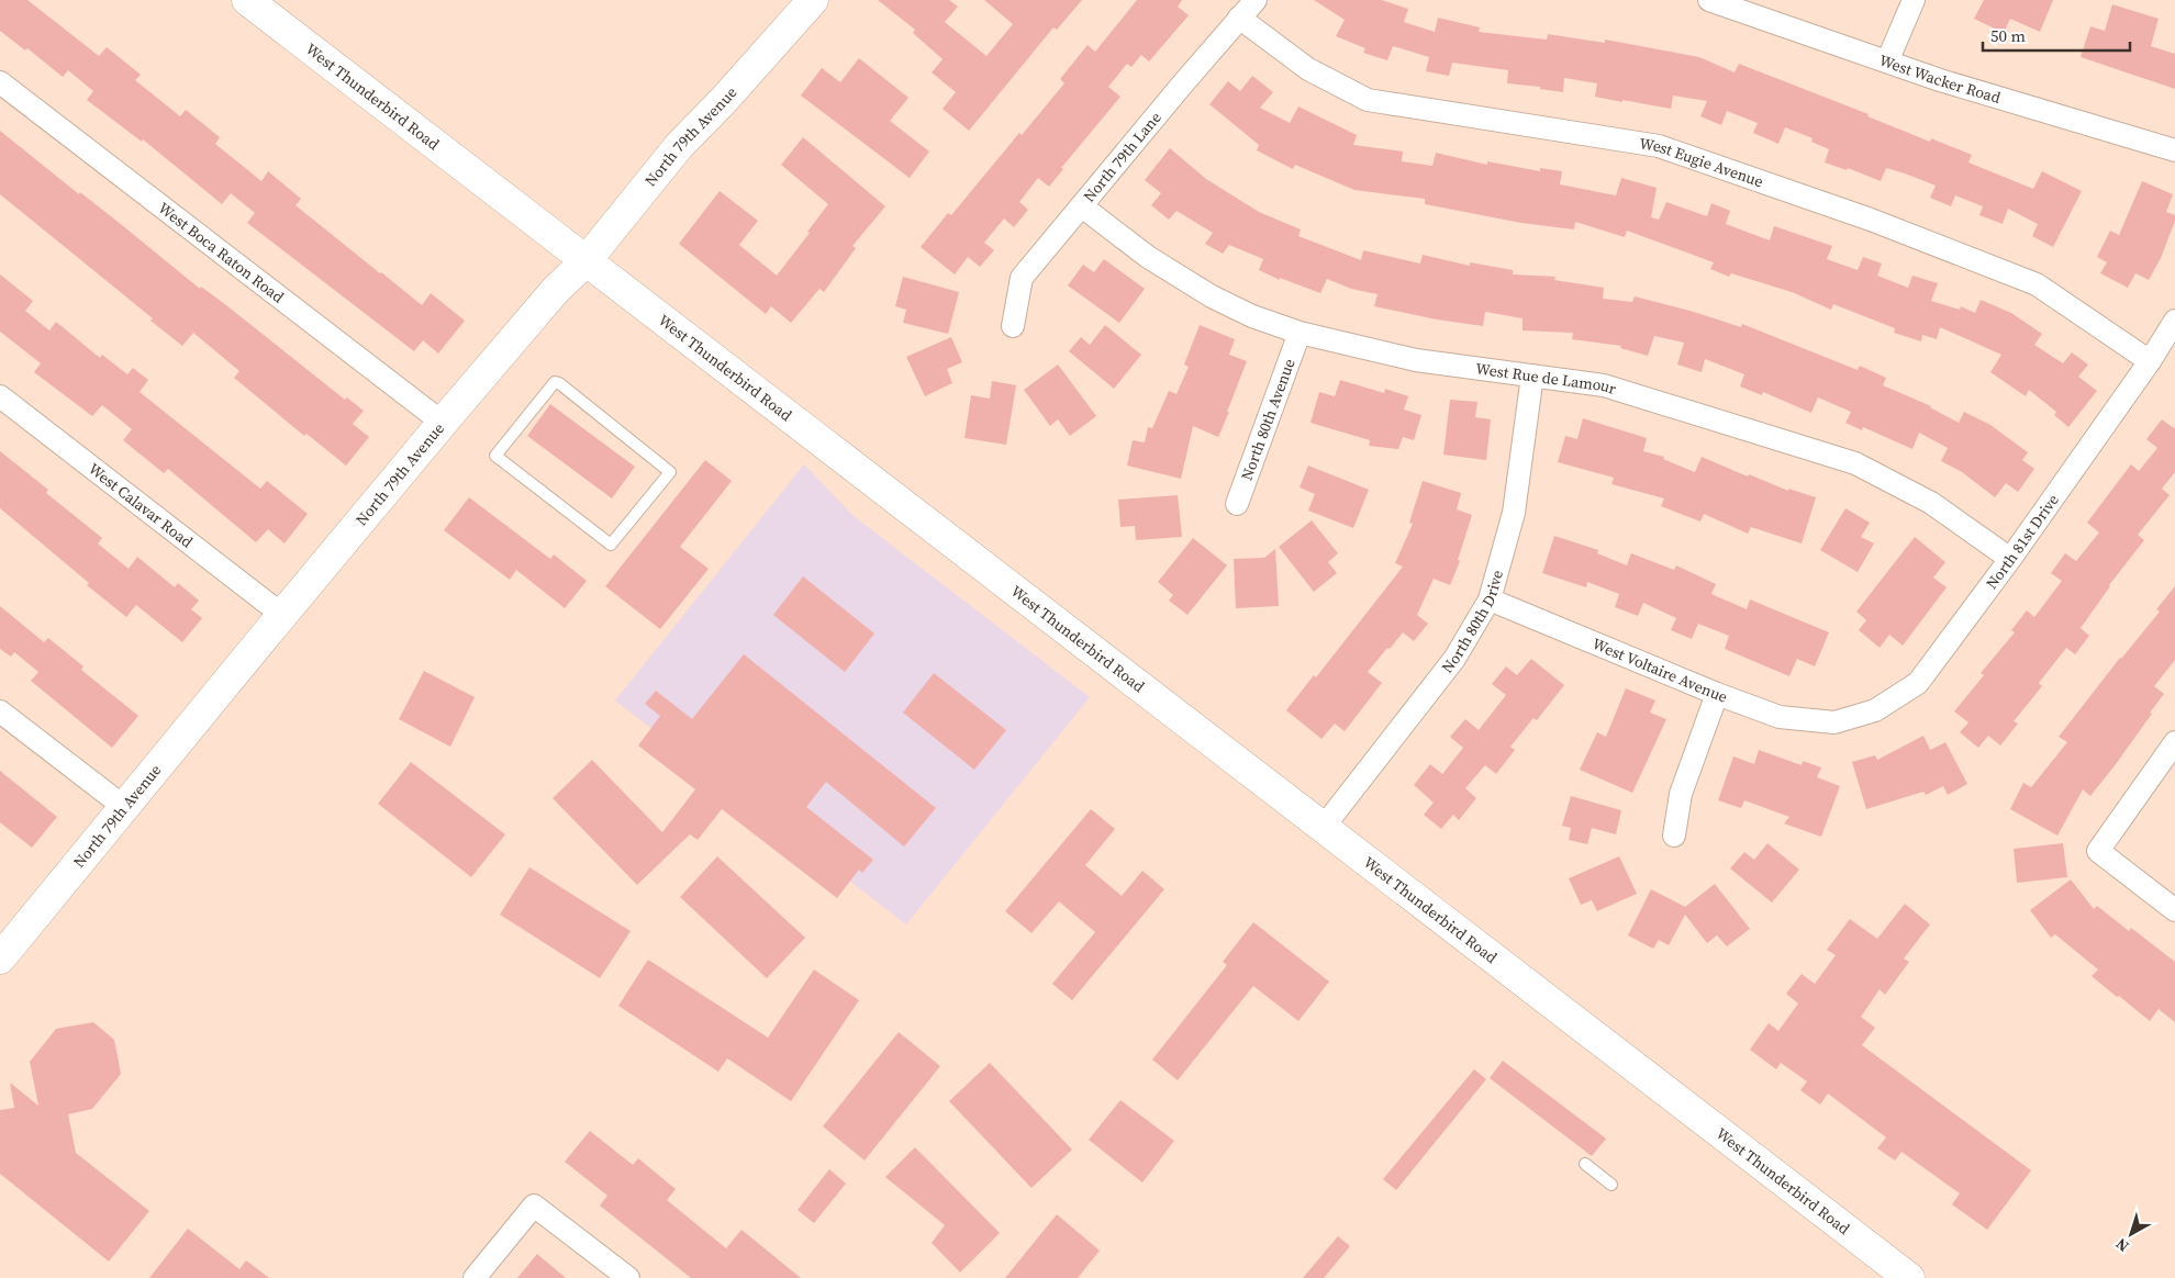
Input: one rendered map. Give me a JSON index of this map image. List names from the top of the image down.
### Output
{
  "streets": {
    "main road": ["West Thunderbird Road", "North 79th Avenue"],
    "street": [
      "West Wacker Road",
      "North 79th Lane",
      "West Eugie Avenue",
      "West Boca Raton Road",
      "West Rue de Lamour",
      "North 80th Avenue",
      "West Calavar Road",
      "North 81st Drive",
      "North 80th Drive",
      "West Voltaire Avenue"
    ]
  },
  "crossings": [
    ["West Thunderbird Road", "North 79th Avenue"],
    ["West Thunderbird Road", "North 80th Drive"],
    ["North 79th Avenue", "West Boca Raton Road"],
    ["North 79th Avenue", "West Calavar Road"],
    ["North 79th Lane", "West Eugie Avenue"],
    ["North 79th Lane", "West Rue de Lamour"],
    ["West Eugie Avenue", "North 81st Drive"],
    ["West Rue de Lamour", "North 80th Avenue"],
    ["West Rue de Lamour", "North 81st Drive"],
    ["West Rue de Lamour", "North 80th Drive"],
    ["North 81st Drive", "West Voltaire Avenue"],
    ["North 80th Drive", "West Voltaire Avenue"]
  ],
  "scale_bar": "50 m",
  "north": "bottom left"
}
